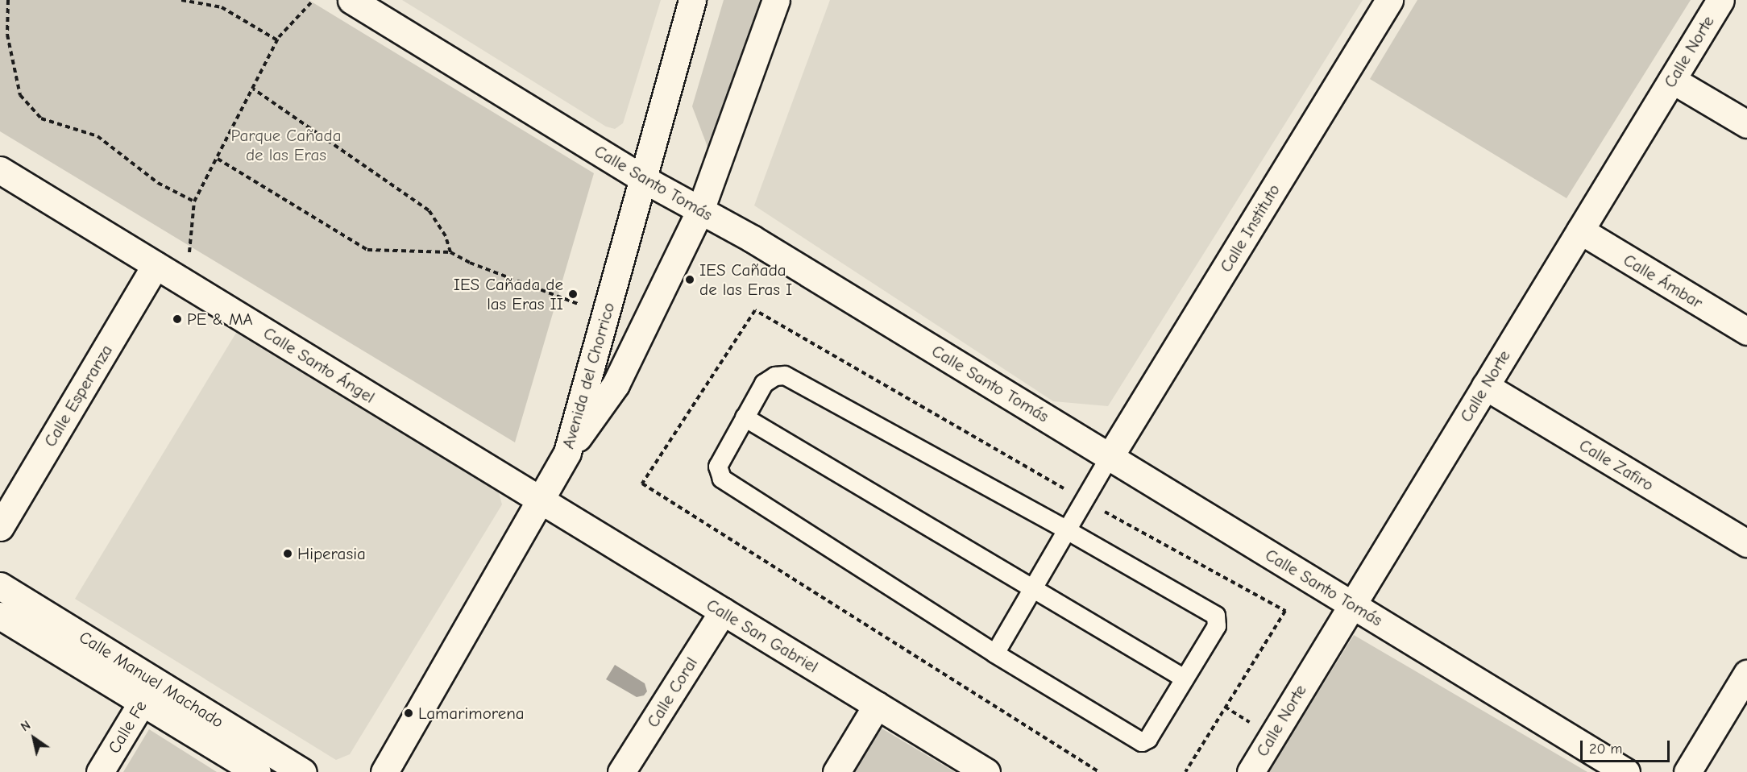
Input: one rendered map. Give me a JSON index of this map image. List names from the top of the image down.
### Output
{
  "streets": {
    "street": [
      "Calle Norte",
      "Calle Santo Tomás",
      "Calle Instituto",
      "Calle Ámbar",
      "Calle Santo Ángel",
      "Avenida del Chorrico",
      "Calle Esperanza",
      "Calle Zafiro",
      "Calle San Gabriel",
      "Calle Manuel Machado",
      "Calle Coral",
      "Calle Fe"
    ]
  },
  "crossings": [
    ["Calle Norte", "Calle Santo Tomás"],
    ["Calle Norte", "Calle Ámbar"],
    ["Calle Norte", "Calle Zafiro"],
    ["Calle Santo Tomás", "Calle Instituto"],
    ["Calle Santo Tomás", "Avenida del Chorrico"],
    ["Calle Santo Ángel", "Avenida del Chorrico"],
    ["Calle Santo Ángel", "Calle Esperanza"],
    ["Calle Santo Ángel", "Calle San Gabriel"],
    ["Avenida del Chorrico", "Calle San Gabriel"],
    ["Calle San Gabriel", "Calle Coral"],
    ["Calle Manuel Machado", "Calle Fe"]
  ],
  "parks": ["Parque Cañada de las Eras"],
  "places": [
    "IES Cañada de las Eras I",
    "IES Cañada de las Eras II",
    "PE & MA",
    "Hiperasia",
    "Lamarimorena"
  ],
  "scale_bar": "20 m",
  "north": "top left"
}
